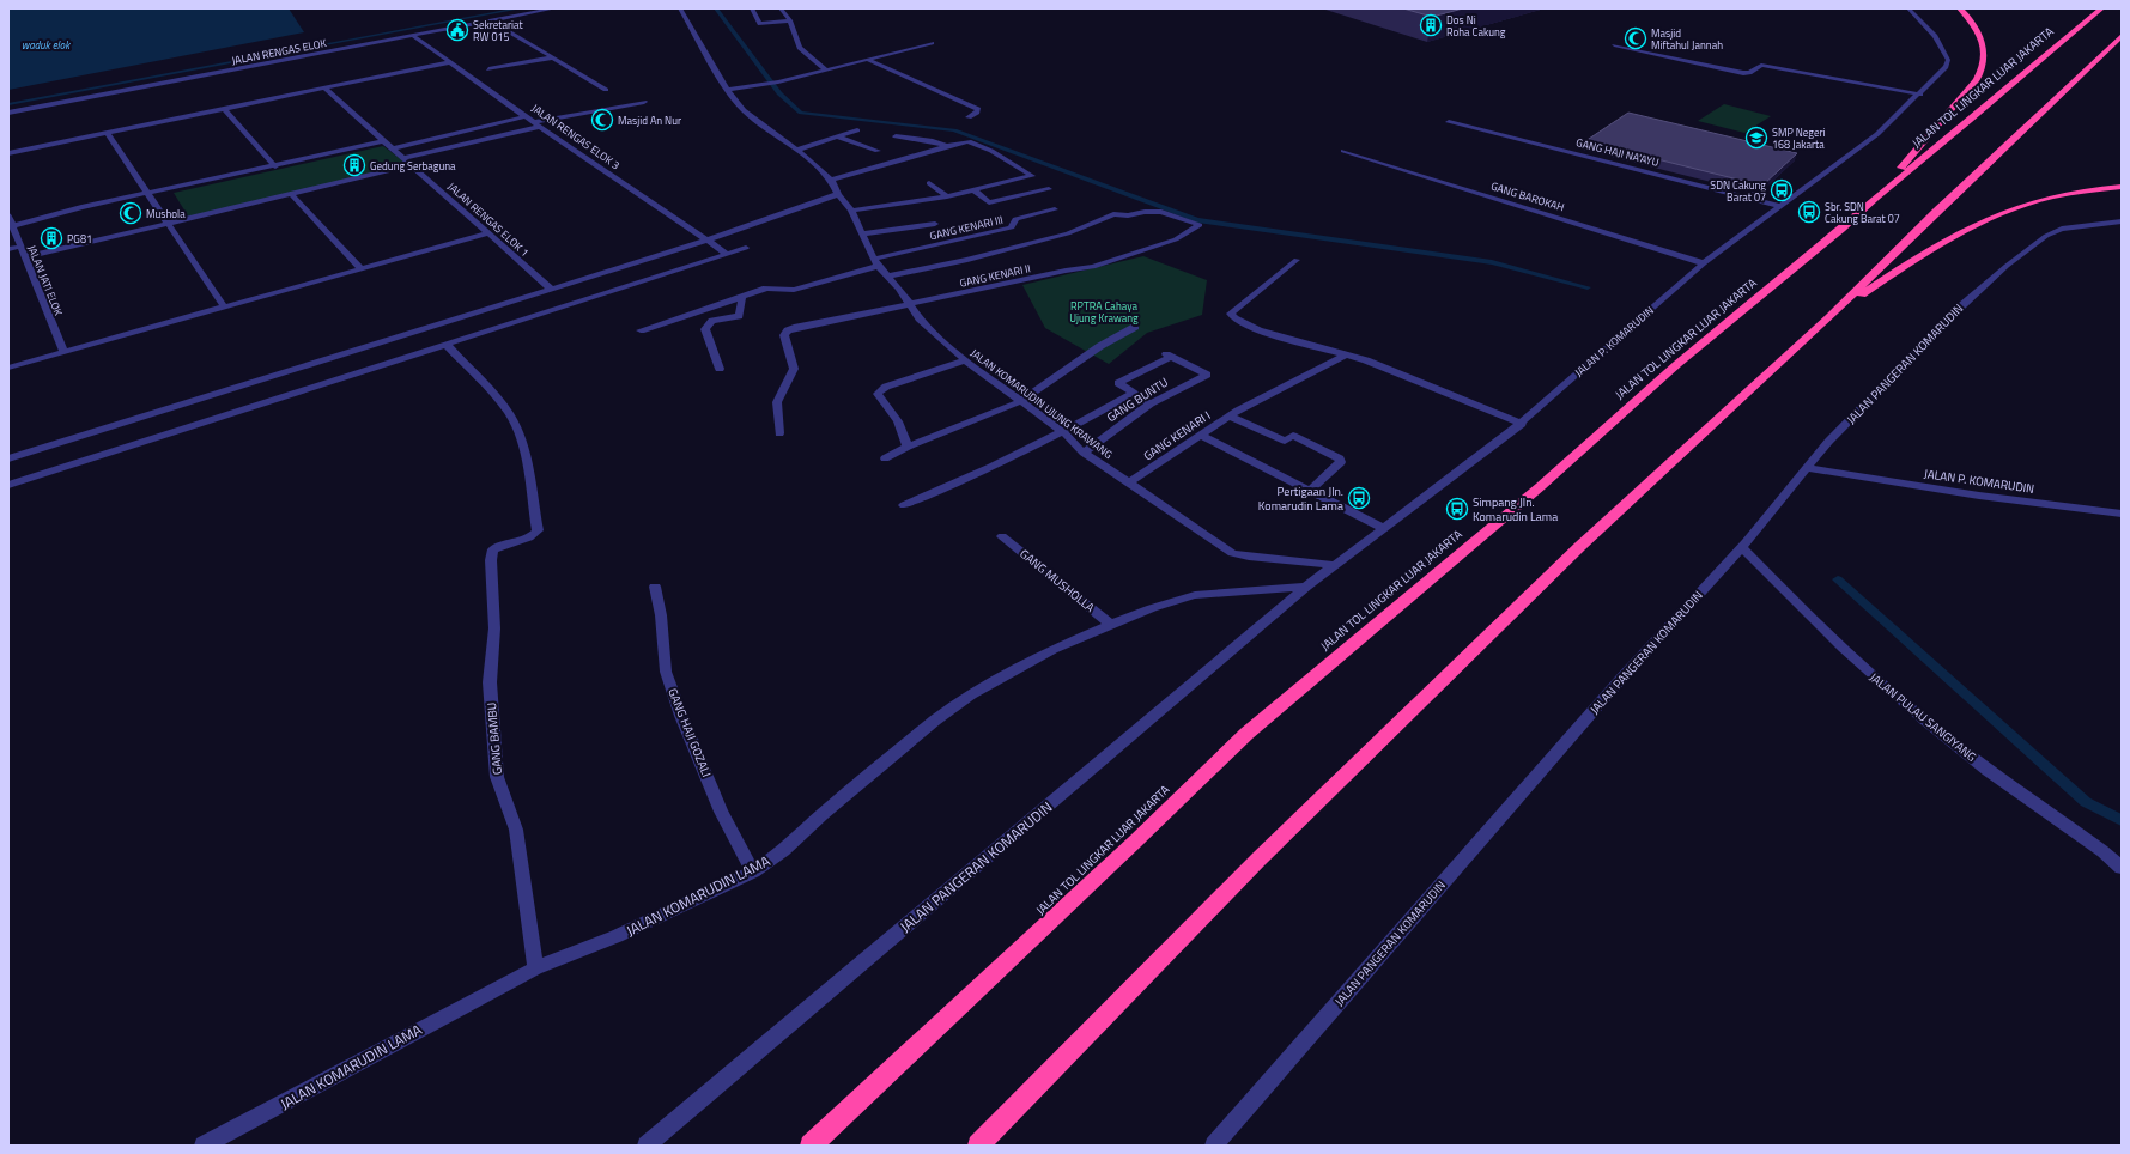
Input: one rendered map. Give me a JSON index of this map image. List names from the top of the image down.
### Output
{
  "streets": {
    "highway": ["JALAN TOL LINGKAR LUAR JAKARTA"],
    "street": [
      "JALAN RENGAS ELOK",
      "JALAN RENGAS ELOK 3",
      "GANG HAJI NA'AYU",
      "GANG BAROKAH",
      "JALAN RENGAS ELOK 1",
      "GANG KENARI III",
      "GANG KENARI II",
      "JALAN JATI ELOK",
      "JALAN P. KOMARUDIN",
      "JALAN PANGERAN KOMARUDIN",
      "GANG BUNTU",
      "JALAN KOMARUDIN UJUNG KRAWANG",
      "GANG KENARI I",
      "GANG MUSHOLLA",
      "JALAN PULAU SANGIYANG",
      "GANG HAJI GOZALI",
      "GANG BAMBU",
      "JALAN KOMARUDIN LAMA"
    ]
  },
  "crossings": [
    ["JALAN RENGAS ELOK", "JALAN RENGAS ELOK 3"],
    ["GANG HAJI NA'AYU", "JALAN P. KOMARUDIN"],
    ["GANG BAROKAH", "JALAN P. KOMARUDIN"],
    ["GANG KENARI III", "JALAN KOMARUDIN UJUNG KRAWANG"],
    ["GANG KENARI II", "JALAN KOMARUDIN UJUNG KRAWANG"],
    ["JALAN P. KOMARUDIN", "JALAN PANGERAN KOMARUDIN"],
    ["JALAN P. KOMARUDIN", "JALAN KOMARUDIN UJUNG KRAWANG"],
    ["JALAN P. KOMARUDIN", "JALAN KOMARUDIN LAMA"],
    ["JALAN PANGERAN KOMARUDIN", "JALAN PULAU SANGIYANG"],
    ["JALAN PANGERAN KOMARUDIN", "JALAN KOMARUDIN LAMA"],
    ["GANG BUNTU", "JALAN KOMARUDIN UJUNG KRAWANG"],
    ["JALAN KOMARUDIN UJUNG KRAWANG", "GANG KENARI I"],
    ["GANG MUSHOLLA", "JALAN KOMARUDIN LAMA"],
    ["GANG HAJI GOZALI", "JALAN KOMARUDIN LAMA"],
    ["GANG BAMBU", "JALAN KOMARUDIN LAMA"]
  ],
  "water": ["waduk elok"],
  "parks": ["RPTRA Cahaya Ujung Krawang"],
  "places": {
    "building": ["Dos Ni Roha Cakung", "Gedung Serbaguna", "PG81"],
    "public building": ["Sekretariat RW 015"],
    "mosque": ["Masjid Miftahul Jannah", "Masjid An Nur", "Mushola"],
    "school or university": ["SMP Negeri 168 Jakarta"],
    "bus stop": [
      "SDN Cakung Barat 07",
      "Sbr. SDN Cakung Barat 07",
      "Pertigaan Jln. Komarudin Lama",
      "Simpang Jln. Komarudin Lama"
    ]
  }
}
